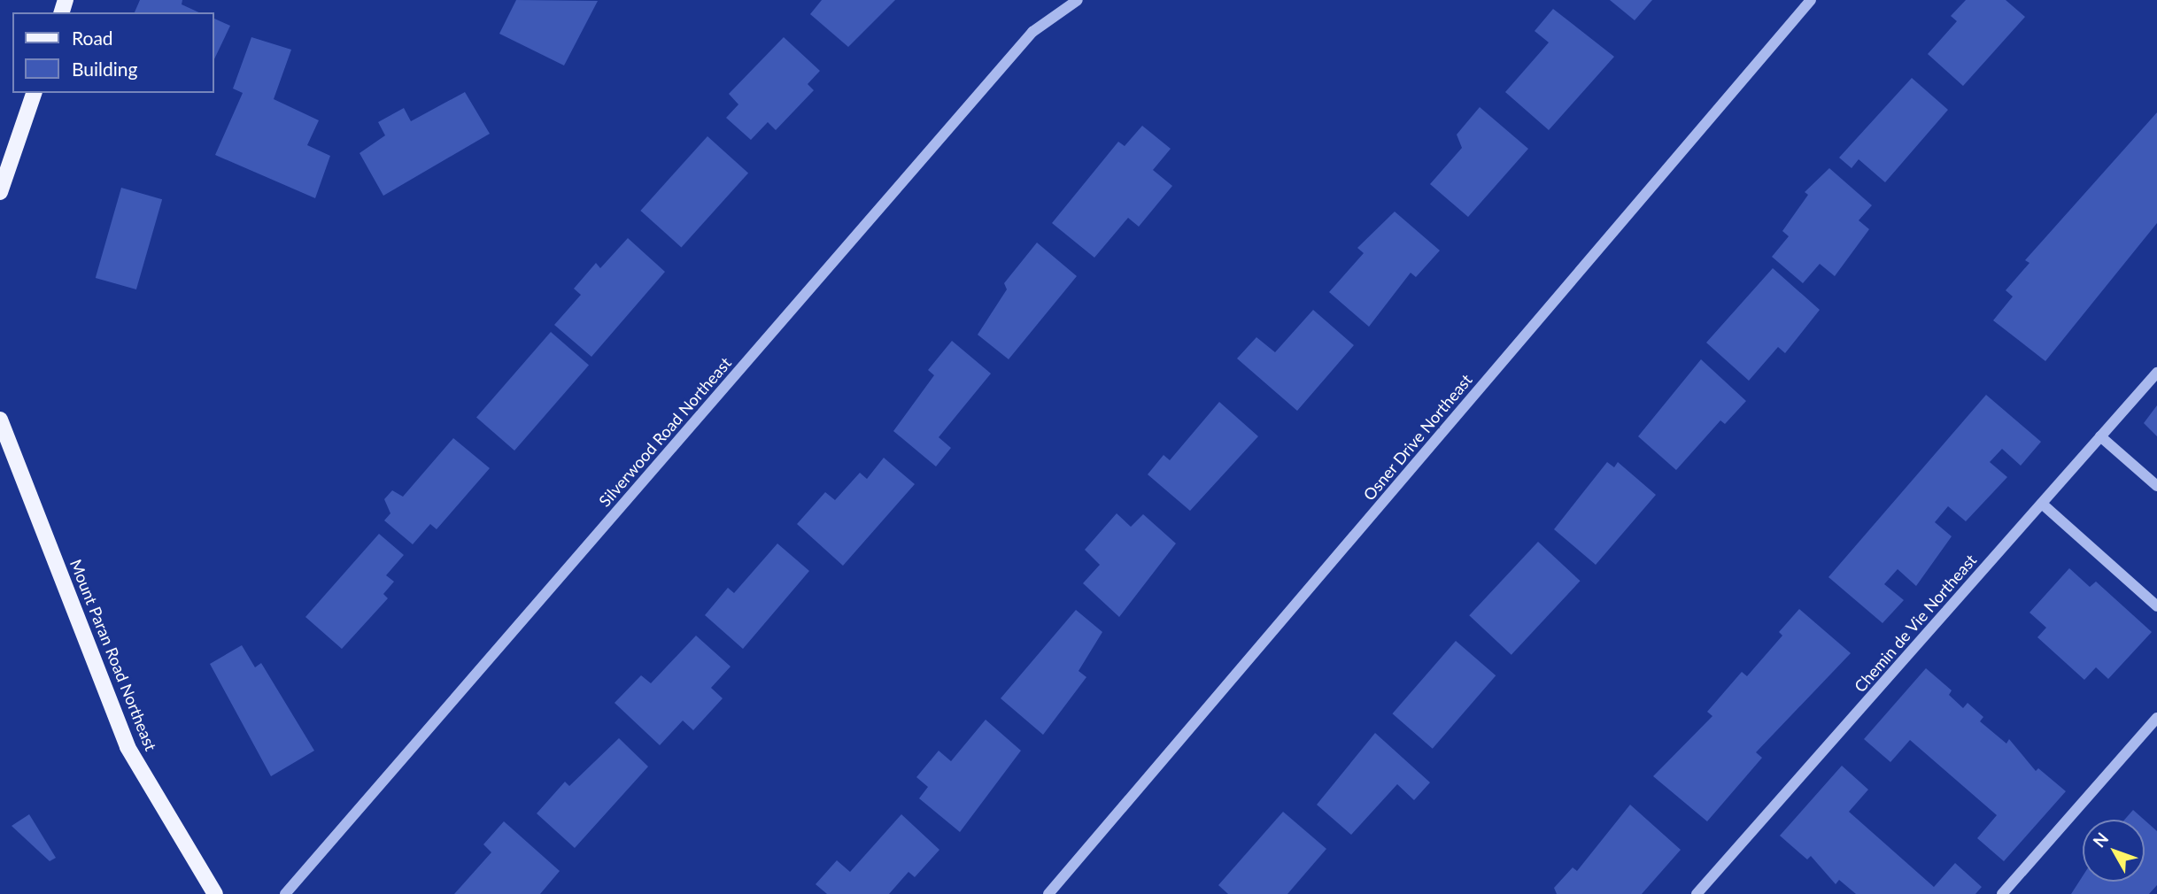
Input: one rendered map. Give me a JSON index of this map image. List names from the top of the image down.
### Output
{
  "streets": {
    "main road": ["Mount Paran Road Northeast"],
    "street": ["Silverwood Road Northeast", "Osner Drive Northeast", "Chemin de Vie Northeast"]
  },
  "legend": ["Road", "Building"],
  "north": "top left"
}
